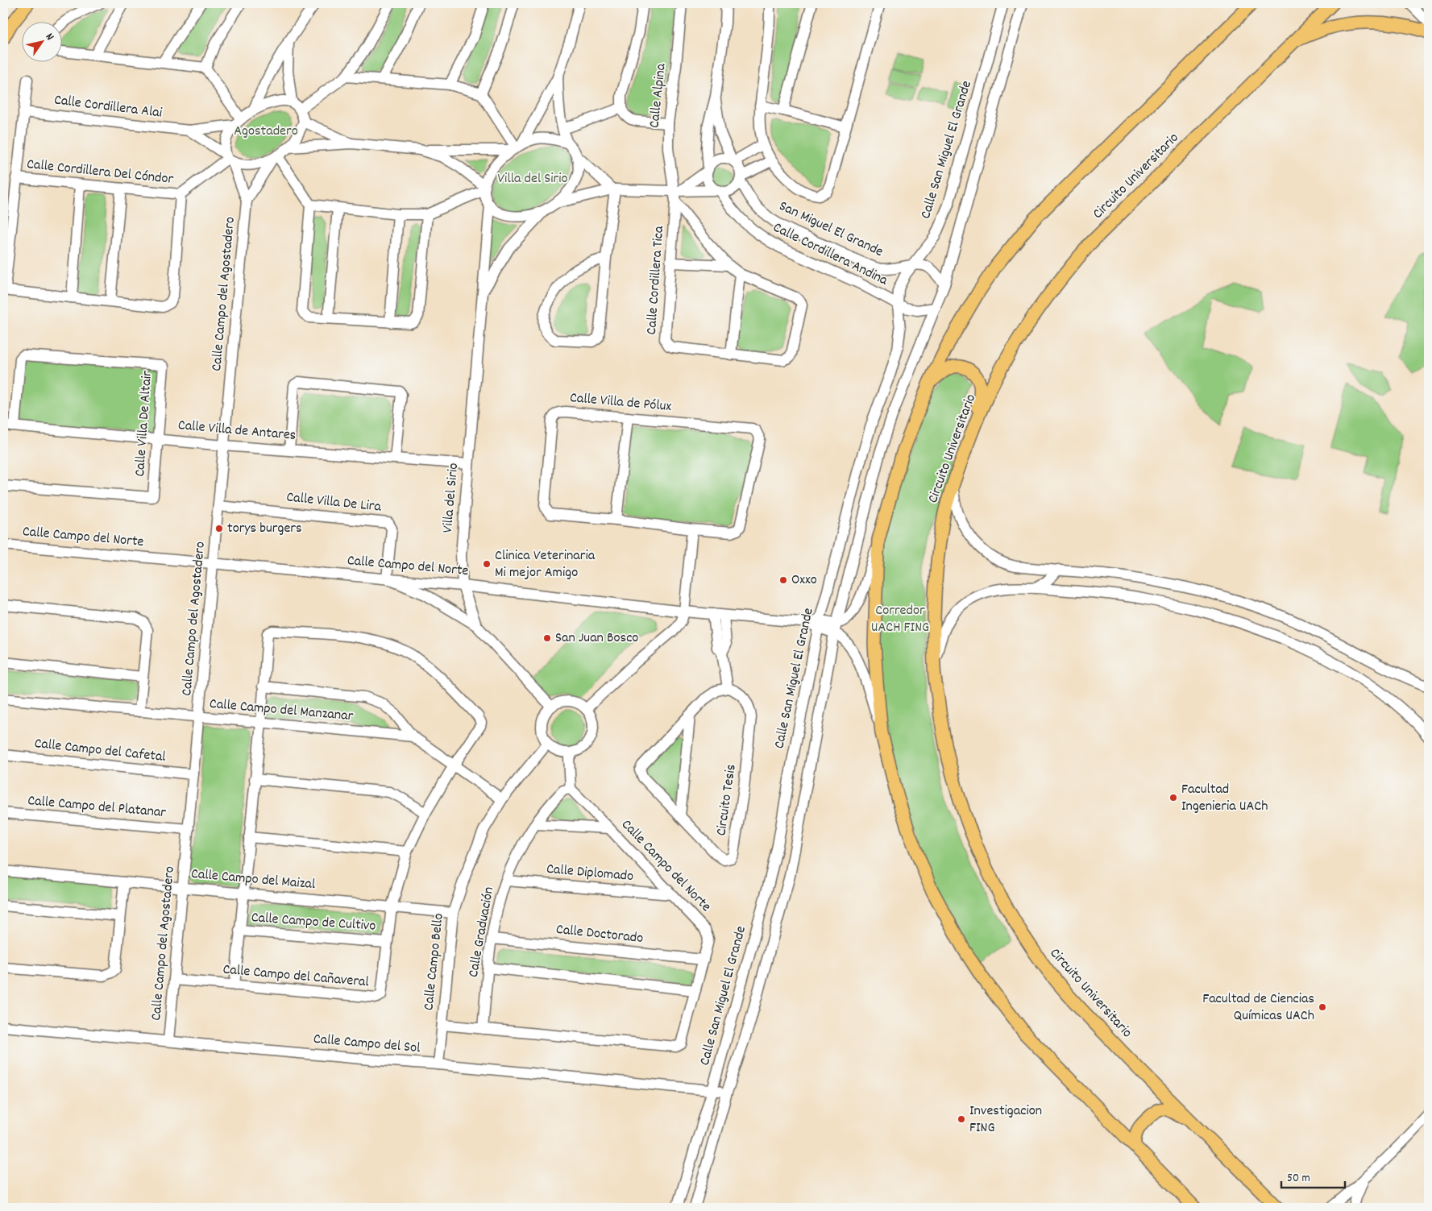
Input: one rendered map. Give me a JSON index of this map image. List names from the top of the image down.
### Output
{
  "streets": {
    "main road": ["Circuito Universitario"],
    "street": [
      "Calle Alpina",
      "Calle Cordillera Alai",
      "Calle San Miguel El Grande",
      "Calle Cordillera Del Cóndor",
      "San Miguel El Grande",
      "Calle Cordillera Andina",
      "Calle Cordillera Tica",
      "Calle Campo del Agostadero",
      "Calle Villa de Pólux",
      "Calle Villa De Altair",
      "Calle Villa de Antares",
      "Villa del Sirio",
      "Calle Villa De Lira",
      "Calle Campo del Norte",
      "Calle Campo del Manzanar",
      "Calle Campo del Cafetal",
      "Circuito Tesis",
      "Calle Campo del Platanar",
      "Calle Diplomado",
      "Calle Campo del Maizal",
      "Calle Campo de Cultivo",
      "Calle Graduación",
      "Calle Doctorado",
      "Calle Campo Bello",
      "Calle Campo del Cañaveral",
      "Calle Campo del Sol"
    ]
  },
  "crossings": [
    ["Calle Alpina", "Calle Cordillera Tica"],
    ["Calle Cordillera Alai", "Calle Cordillera Del Cóndor"],
    ["Calle Cordillera Alai", "Calle Campo del Agostadero"],
    ["Calle San Miguel El Grande", "San Miguel El Grande"],
    ["Calle San Miguel El Grande", "Calle Cordillera Andina"],
    ["Calle San Miguel El Grande", "Calle Campo del Norte"],
    ["Calle San Miguel El Grande", "Calle Campo del Sol"],
    ["Calle Cordillera Del Cóndor", "Calle Campo del Agostadero"],
    ["San Miguel El Grande", "Calle Cordillera Andina"],
    ["Calle Campo del Agostadero", "Calle Villa de Antares"],
    ["Calle Campo del Agostadero", "Calle Villa De Lira"],
    ["Calle Campo del Agostadero", "Calle Campo del Norte"],
    ["Calle Campo del Agostadero", "Calle Campo del Manzanar"],
    ["Calle Campo del Agostadero", "Calle Campo del Cafetal"],
    ["Calle Campo del Agostadero", "Calle Campo del Platanar"],
    ["Calle Campo del Agostadero", "Calle Campo del Maizal"],
    ["Calle Campo del Agostadero", "Calle Campo del Cañaveral"],
    ["Calle Campo del Agostadero", "Calle Campo del Sol"],
    ["Calle Villa De Altair", "Calle Villa de Antares"],
    ["Calle Villa de Antares", "Villa del Sirio"],
    ["Villa del Sirio", "Calle Campo del Norte"],
    ["Calle Villa De Lira", "Calle Campo del Norte"],
    ["Calle Campo del Norte", "Calle Diplomado"],
    ["Calle Campo del Norte", "Calle Graduación"],
    ["Calle Campo del Norte", "Calle Doctorado"],
    ["Calle Campo del Norte", "Calle Campo Bello"],
    ["Calle Campo del Manzanar", "Calle Campo del Cañaveral"],
    ["Calle Diplomado", "Calle Graduación"],
    ["Calle Campo del Maizal", "Calle Campo Bello"],
    ["Calle Campo del Maizal", "Calle Campo del Cañaveral"],
    ["Calle Campo de Cultivo", "Calle Campo del Cañaveral"],
    ["Calle Graduación", "Calle Doctorado"],
    ["Calle Campo Bello", "Calle Campo del Sol"]
  ],
  "parks": ["Agostadero", "Villa del Sirio", "Corredor UACH FING"],
  "places": [
    "torys burgers",
    "Clinica Veterinaria Mi mejor Amigo",
    "Oxxo",
    "San Juan Bosco",
    "Facultad Ingenieria UACh",
    "Facultad de Ciencias Químicas UACh",
    "Investigacion FING"
  ],
  "scale_bar": "50 m",
  "north": "top right"
}
